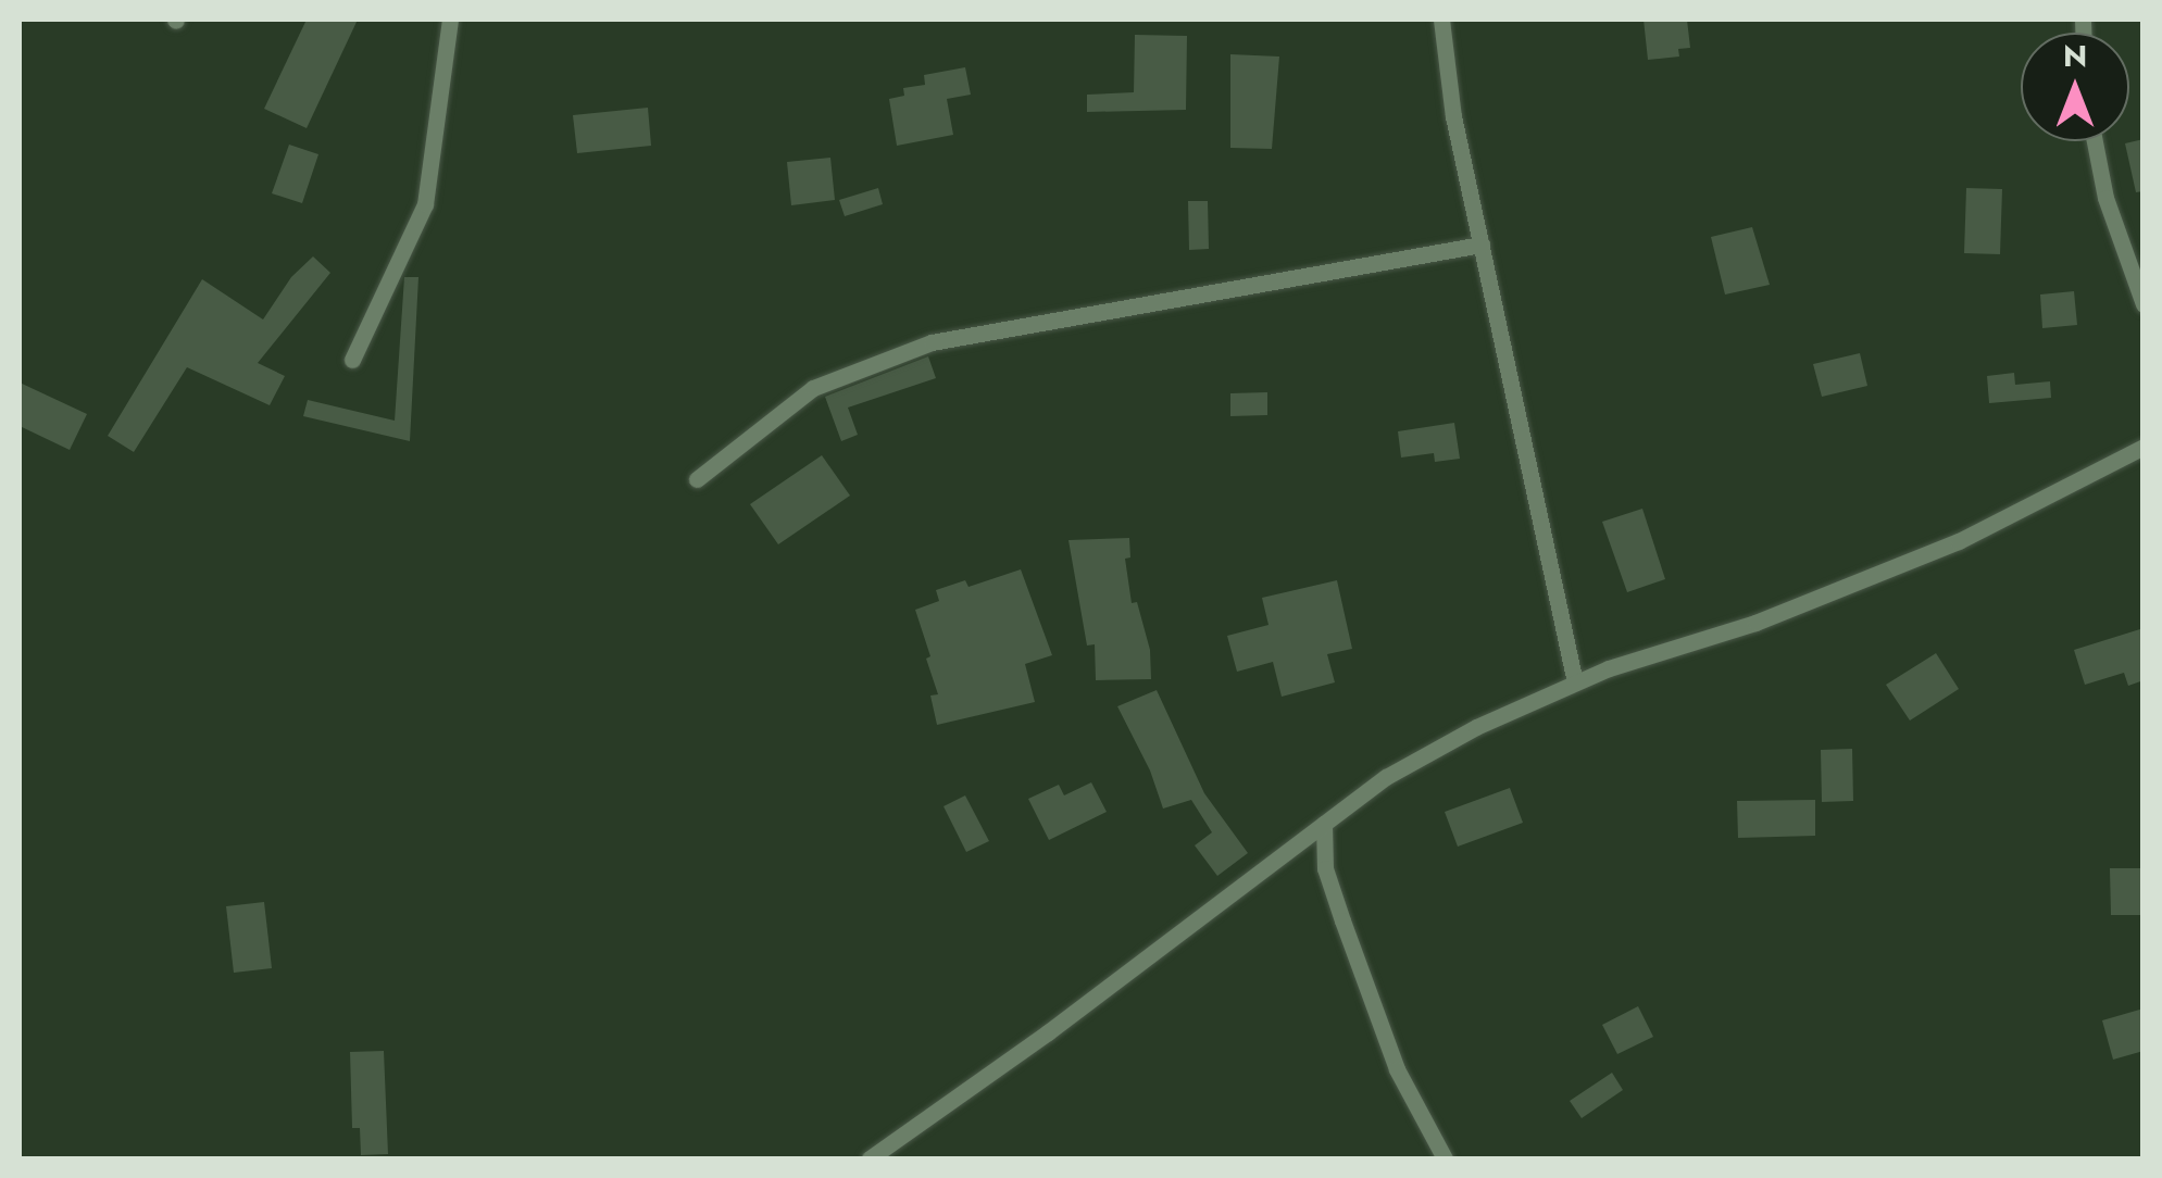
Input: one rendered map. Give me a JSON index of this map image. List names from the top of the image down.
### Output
{
  "north": "top"
}
